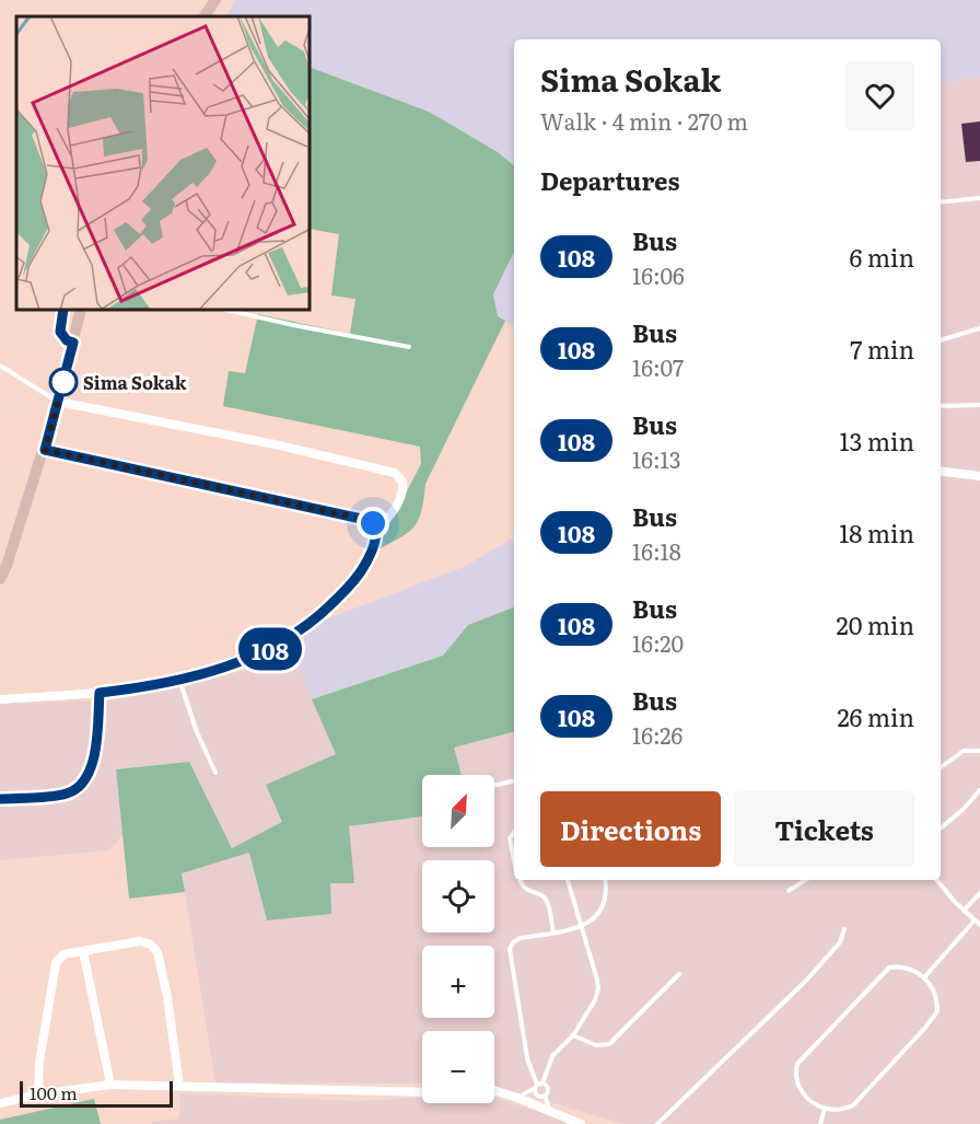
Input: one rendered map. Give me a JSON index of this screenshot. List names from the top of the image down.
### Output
{
  "places": ["Sima Sokak"],
  "lines": ["bus line 108"],
  "scale_bar": "100 m",
  "north": "top right",
  "page": {
    "on_map": "108",
    "heading": [
      ["Sima Sokak", "Walk · 4 min · 270 m"],
      "Departures"
    ],
    "list": [
      {
        "mark": "108",
        "name": "Bus",
        "note": "16:06",
        "value": "6 min"
      },
      {
        "mark": "108",
        "name": "Bus",
        "note": "16:07",
        "value": "7 min"
      },
      {
        "mark": "108",
        "name": "Bus",
        "note": "16:13",
        "value": "13 min"
      },
      {
        "mark": "108",
        "name": "Bus",
        "note": "16:18",
        "value": "18 min"
      },
      {
        "mark": "108",
        "name": "Bus",
        "note": "16:20",
        "value": "20 min"
      },
      {
        "mark": "108",
        "name": "Bus",
        "note": "16:26",
        "value": "26 min"
      }
    ],
    "map_buttons": ["+", "−"],
    "buttons": ["Directions", "Tickets"],
    "scale": "100 m"
  }
}
